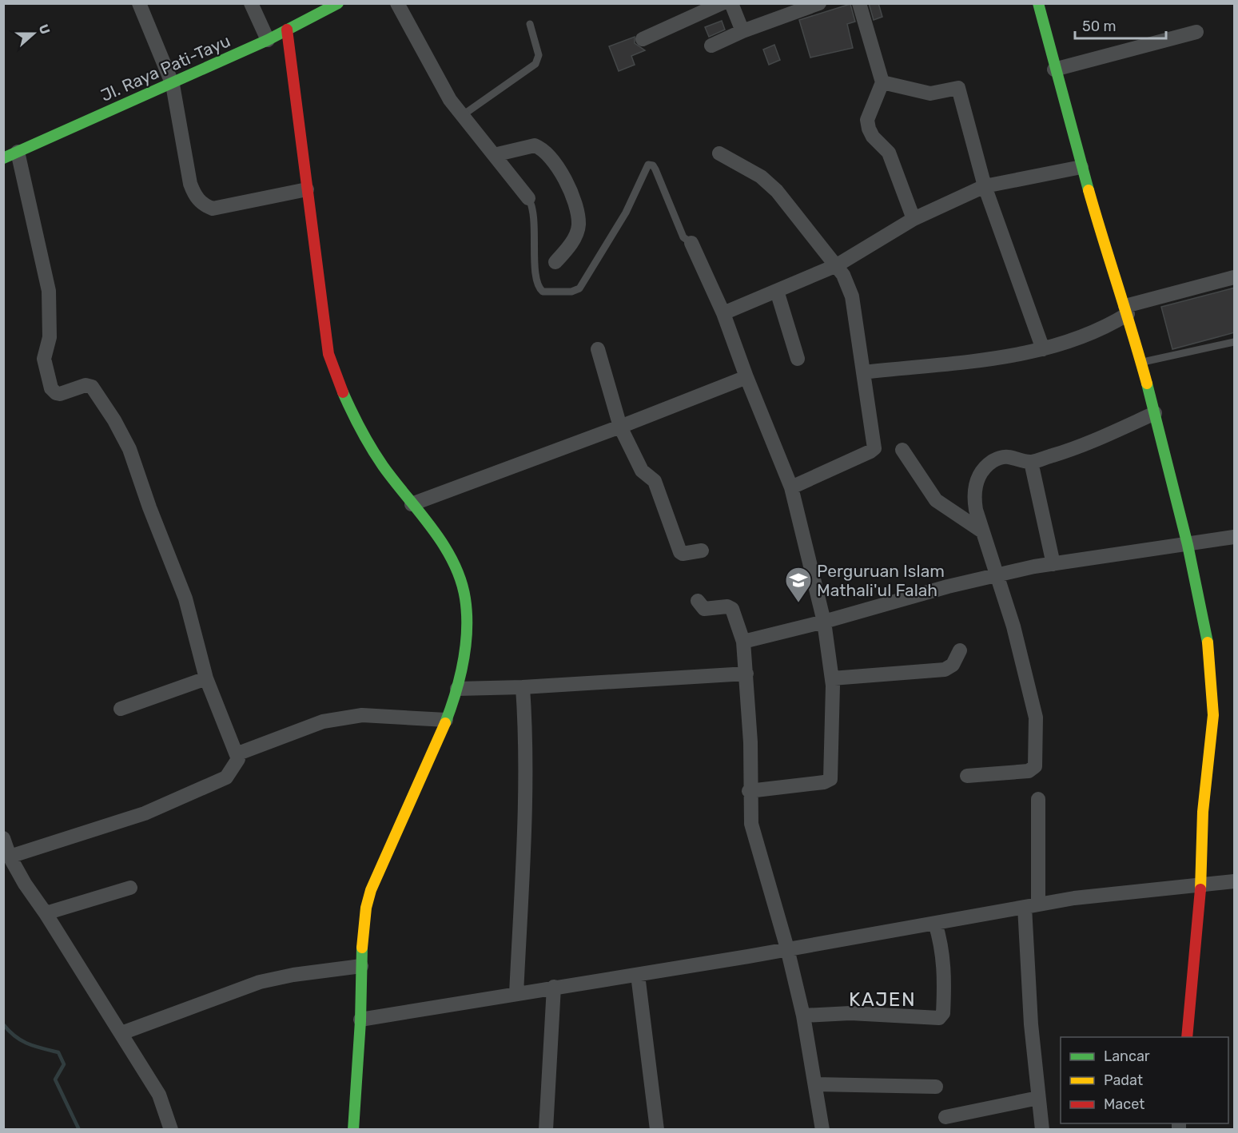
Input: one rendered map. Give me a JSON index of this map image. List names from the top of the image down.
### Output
{
  "streets": {
    "street": ["Jl. Raya Pati-Tayu"]
  },
  "districts": ["KAJEN"],
  "places": {
    "school or university": ["Perguruan Islam Mathali'ul Falah"]
  },
  "legend": ["Lancar", "Padat", "Macet"],
  "scale_bar": "50 m",
  "north": "right"
}
